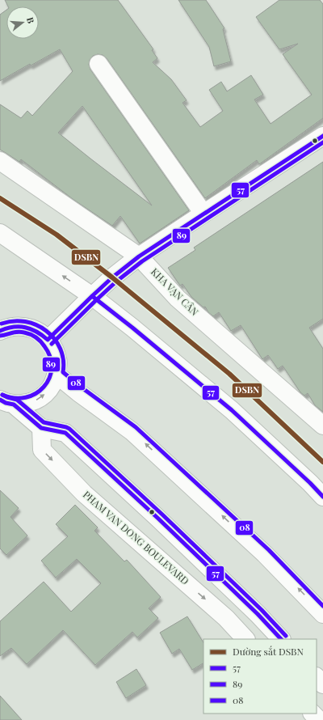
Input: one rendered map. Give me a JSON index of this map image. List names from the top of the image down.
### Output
{
  "streets": {
    "main road": ["KHA VẠN CÂN", "PHAM VAN DONG BOULEVARD"]
  },
  "lines": [
    "transit line 57",
    "transit line 89",
    "rail line ĐSBN",
    "transit line 08"
  ],
  "legend": [
    "Đường sắt ĐSBN",
    "57",
    "89",
    "08"
  ],
  "north": "right"
}
